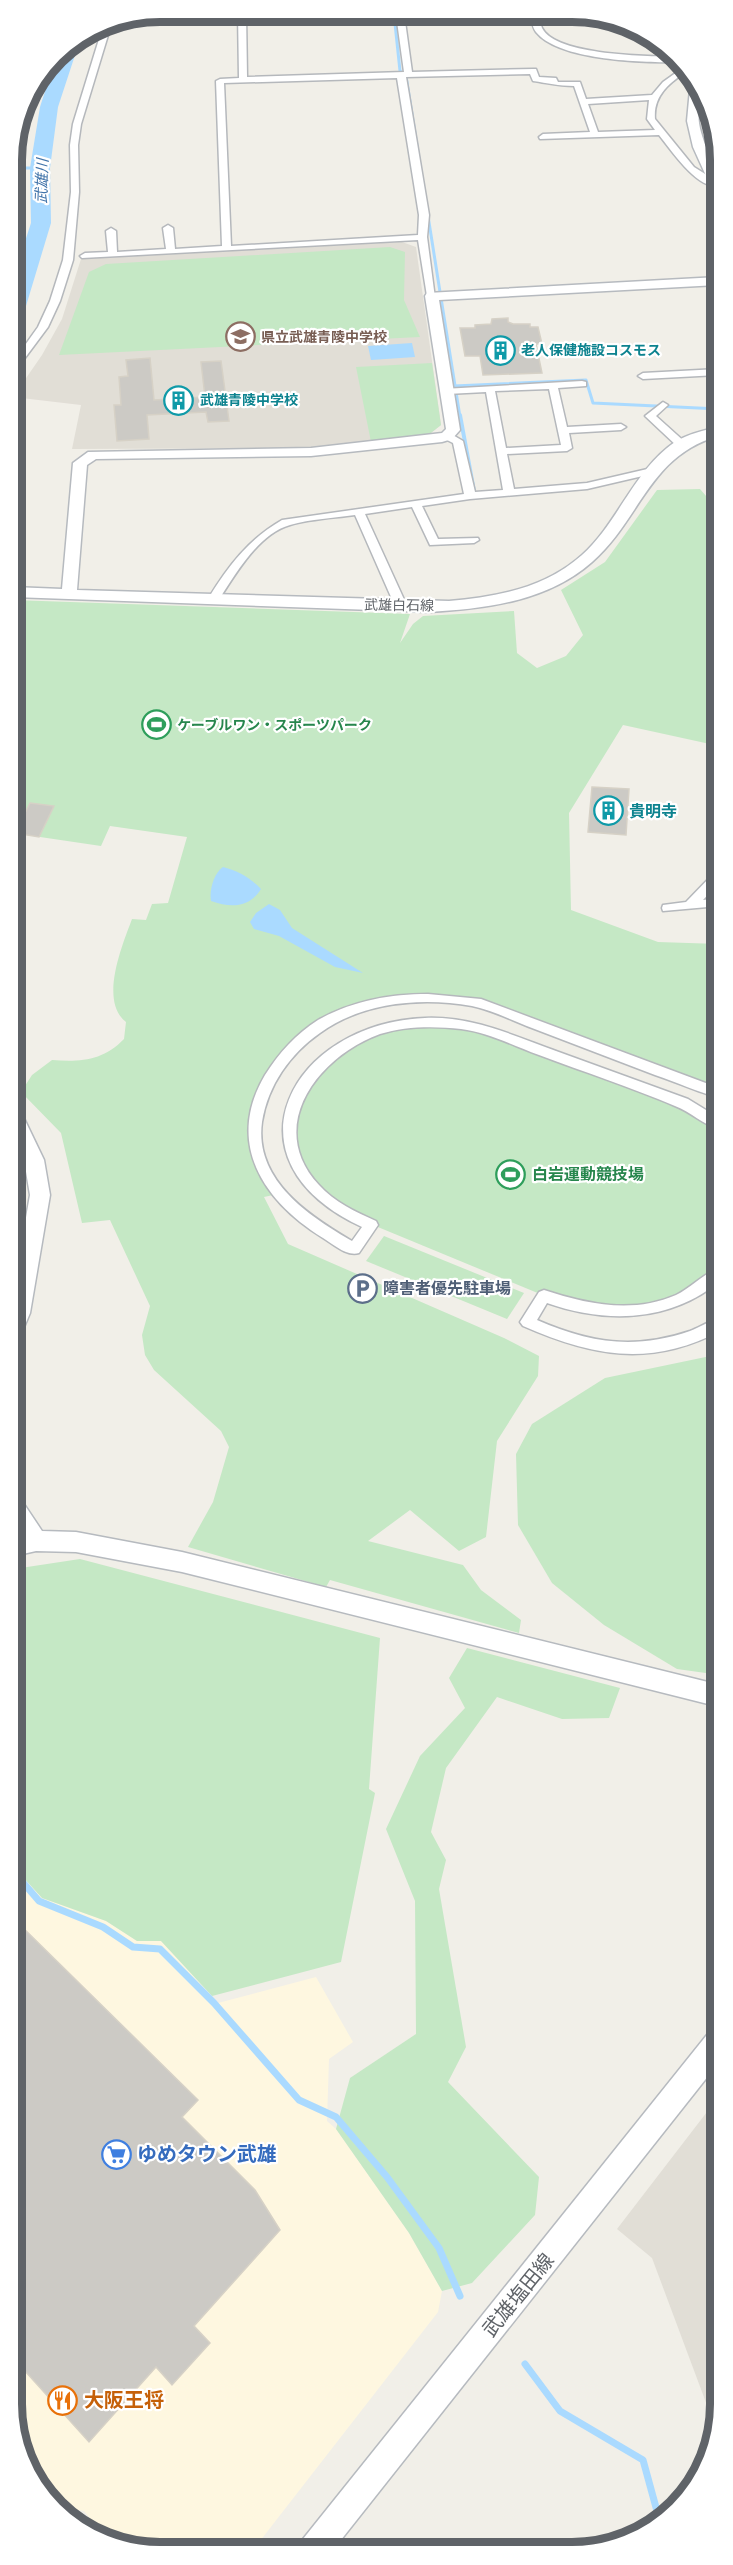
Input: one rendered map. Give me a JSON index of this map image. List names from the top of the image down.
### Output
{
  "streets": {
    "street": ["武雄白石線", "武雄塩田線"]
  },
  "water": ["武雄川"],
  "places": {
    "school or university": ["県立武雄青陵中学校"],
    "building": ["老人保健施設コスモス", "武雄青陵中学校", "貴明寺"],
    "sports": ["ケーブルワン・スポーツパーク", "白岩運動競技場"],
    "parking": ["障害者優先駐車場"],
    "supermarket": ["ゆめタウン武雄"],
    "restaurant": ["大阪王将"]
  }
}
